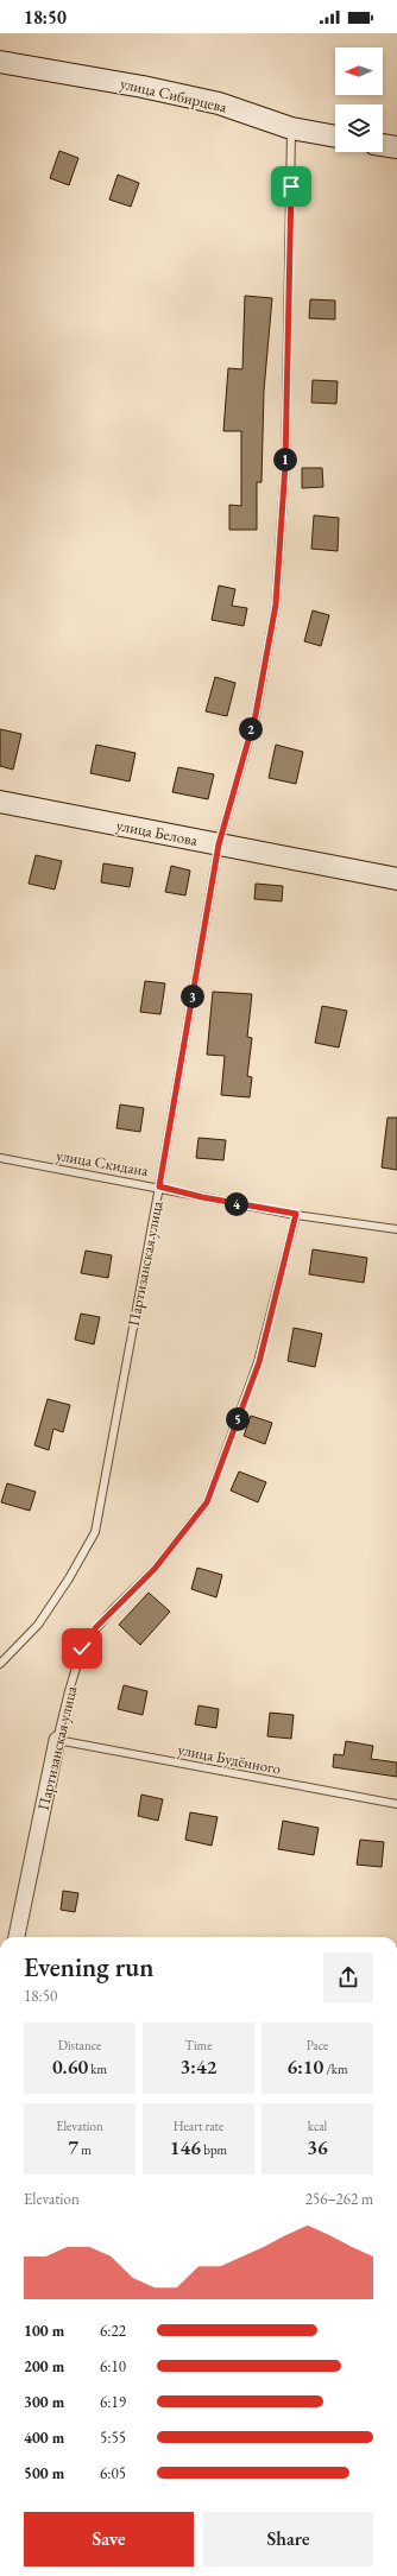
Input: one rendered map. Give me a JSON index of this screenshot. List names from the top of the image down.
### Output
{
  "streets": {
    "street": ["улица Сибирцева", "улица Белова", "Партизанская улица"],
    "lane": ["улица Скидана", "улица Будённого"]
  },
  "crossings": [
    ["улица Сибирцева", "Партизанская улица"],
    ["улица Белова", "Партизанская улица"],
    ["улица Скидана", "Партизанская улица"],
    ["Партизанская улица", "улица Будённого"]
  ],
  "north": "left",
  "page": {
    "status": "18:50",
    "pins": [
      "1",
      "2",
      "3",
      "4",
      "5"
    ],
    "heading": ["Evening run", "18:50"],
    "stats": [
      ["Distance", "0.60 km"],
      ["Time", "3:42"],
      ["Pace", "6:10 /km"],
      ["Elevation", "7 m"],
      ["Heart rate", "146 bpm"],
      ["kcal", "36"]
    ],
    "chart": ["Elevation", "256–262 m"],
    "list": [
      {
        "name": "100 m",
        "note": "6:22"
      },
      {
        "name": "200 m",
        "note": "6:10"
      },
      {
        "name": "300 m",
        "note": "6:19"
      },
      {
        "name": "400 m",
        "note": "5:55"
      },
      {
        "name": "500 m",
        "note": "6:05"
      }
    ],
    "buttons": ["Save", "Share"]
  }
}
